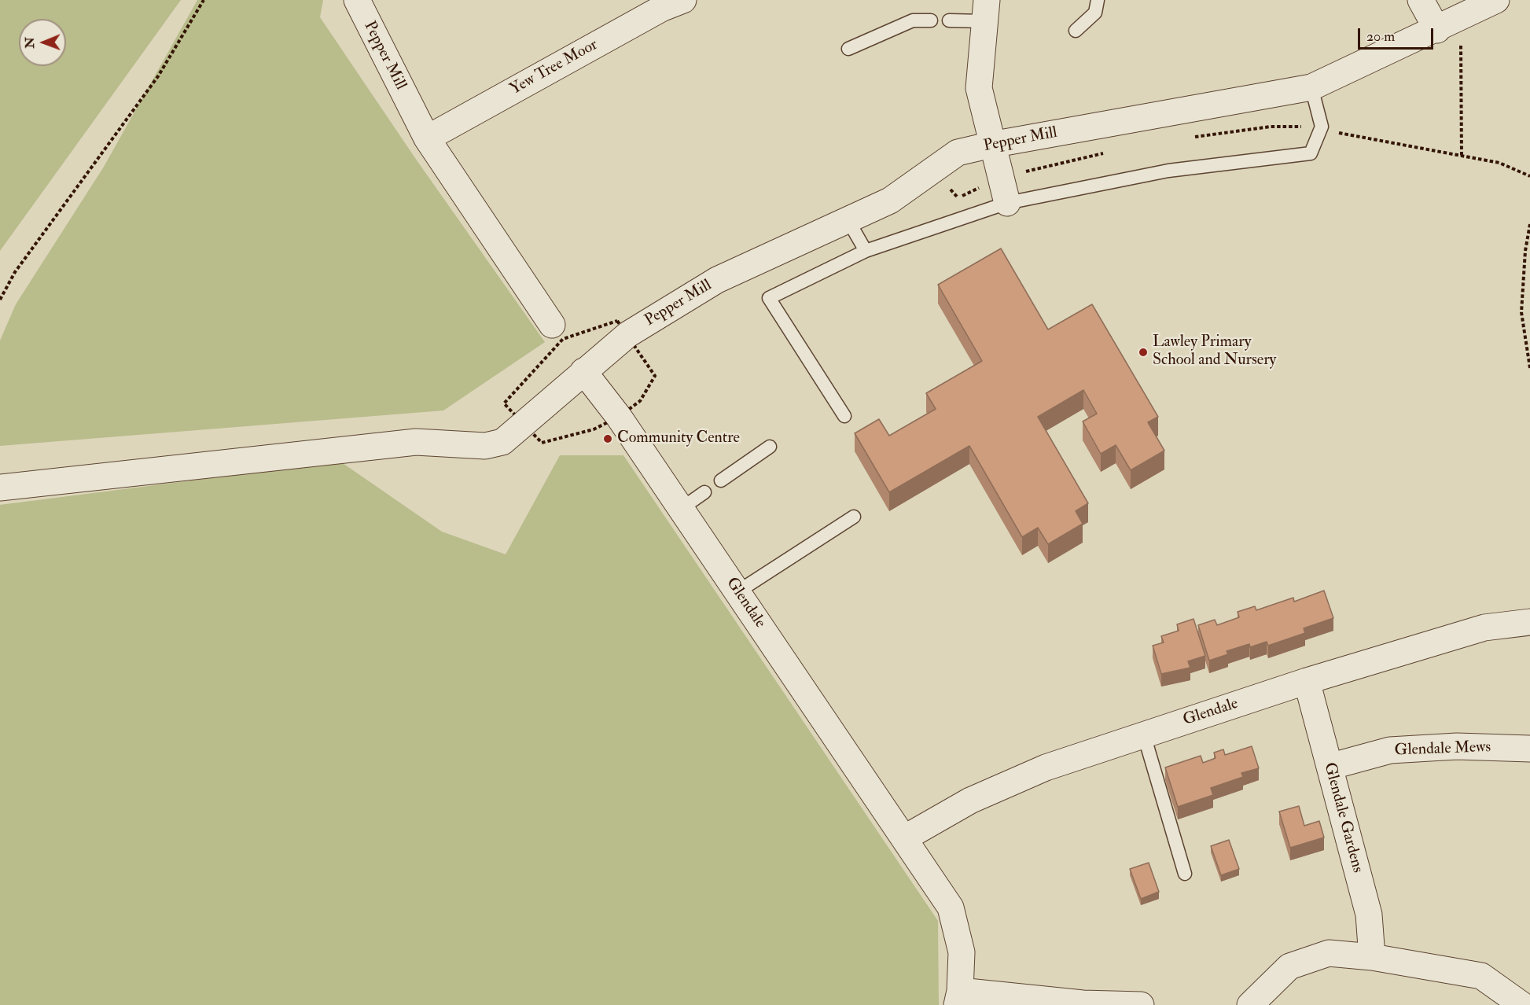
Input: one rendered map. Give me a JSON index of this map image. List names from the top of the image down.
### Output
{
  "streets": {
    "street": [
      "Pepper Mill",
      "Yew Tree Moor",
      "Glendale",
      "Glendale Mews",
      "Glendale Gardens"
    ]
  },
  "crossings": [
    ["Pepper Mill", "Yew Tree Moor"],
    ["Pepper Mill", "Glendale"],
    ["Glendale", "Glendale Gardens"],
    ["Glendale Mews", "Glendale Gardens"]
  ],
  "places": ["Lawley Primary School and Nursery", "Community Centre"],
  "scale_bar": "20 m",
  "north": "left"
}
